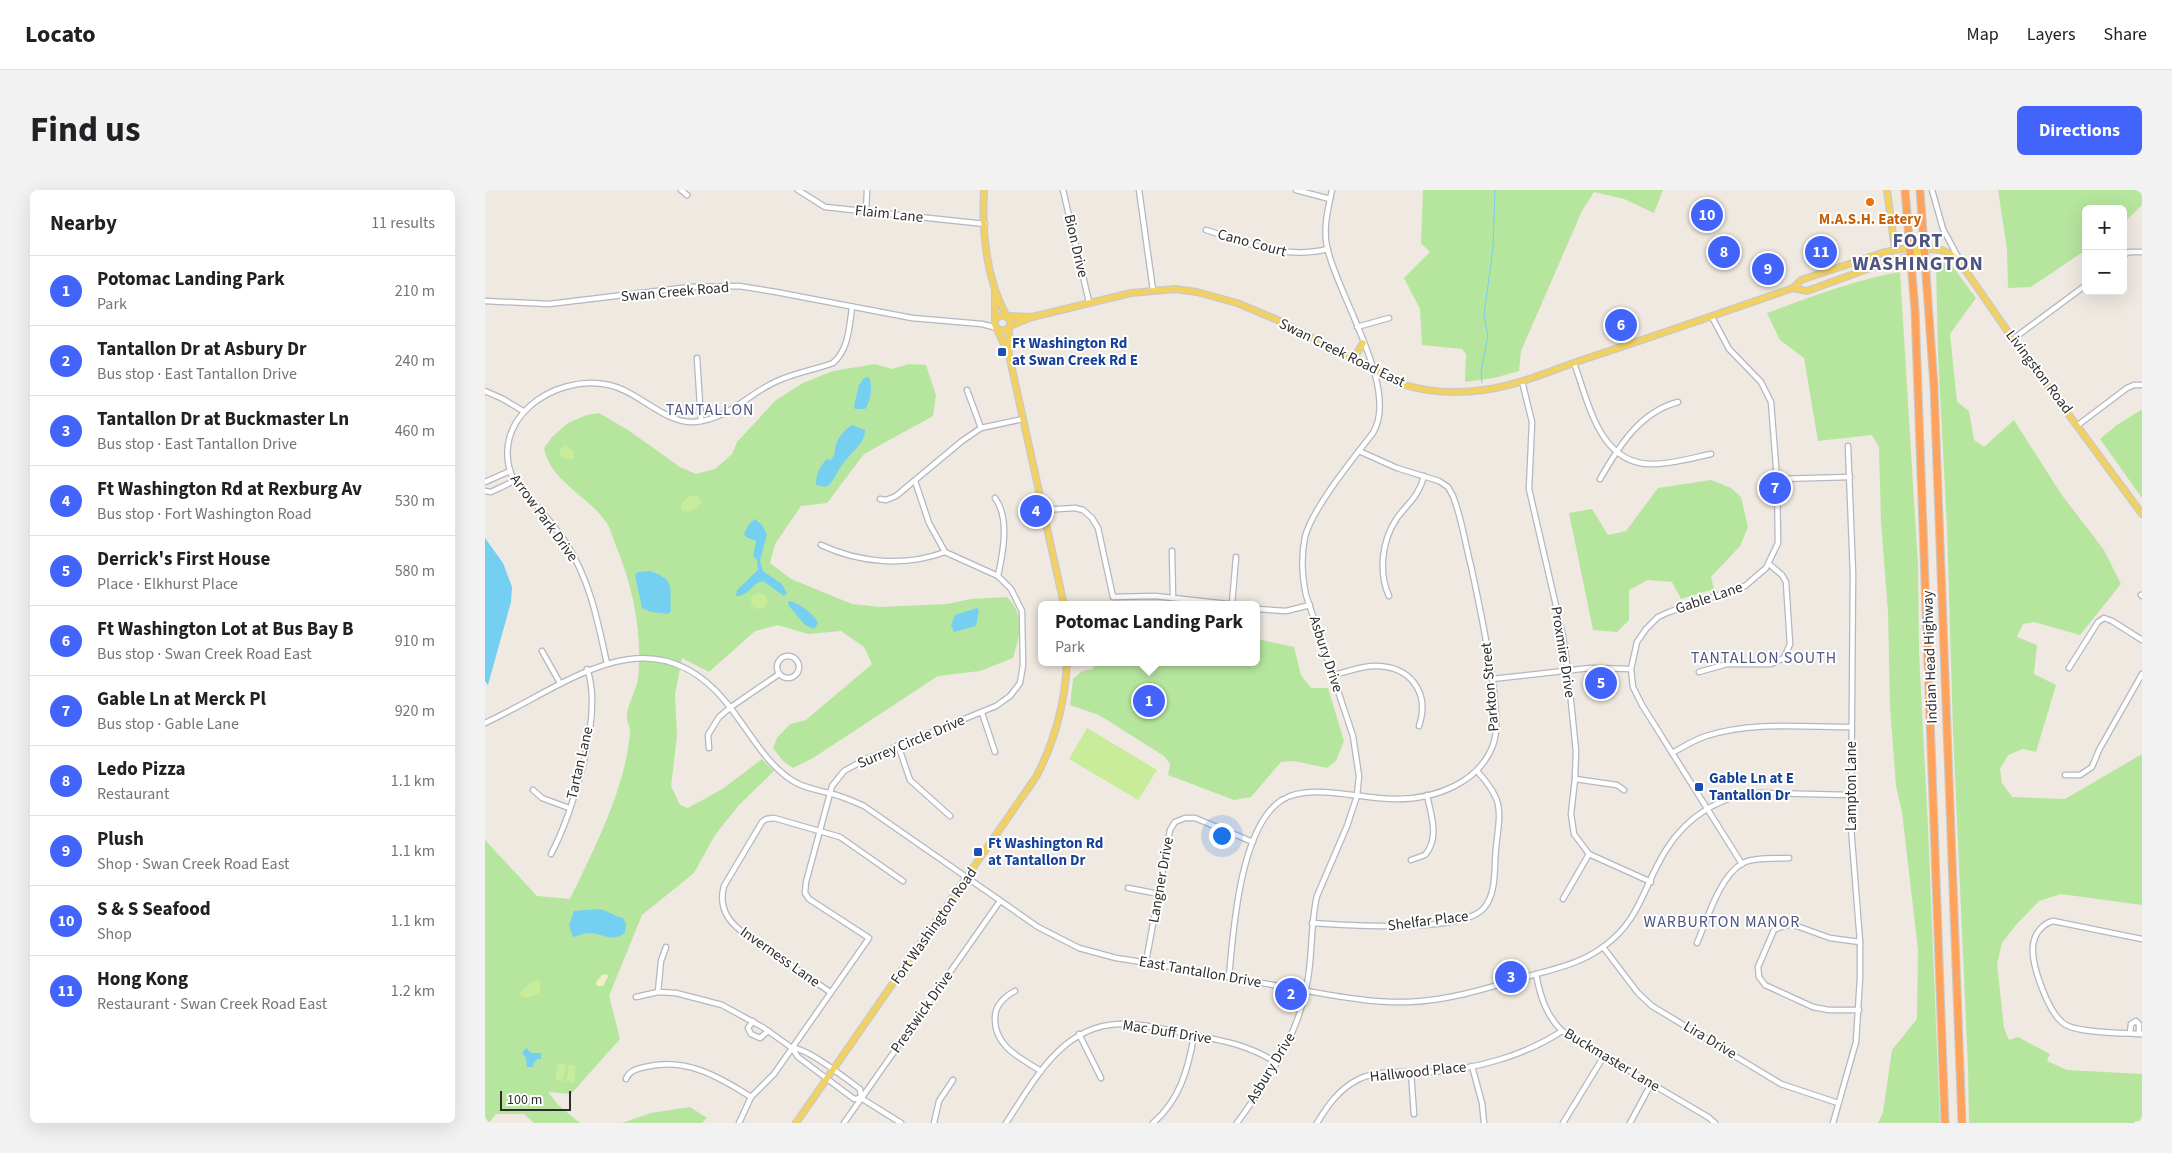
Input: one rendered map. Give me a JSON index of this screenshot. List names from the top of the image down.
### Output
{
  "streets": {
    "highway": ["Indian Head Highway"],
    "main road": ["Swan Creek Road East", "Livingston Road", "Fort Washington Road"],
    "street": [
      "Flaim Lane",
      "Cano Court",
      "Bion Drive",
      "Swan Creek Road",
      "Arrow Park Drive",
      "Gable Lane",
      "Proxmire Drive",
      "Asbury Drive",
      "Parkton Street",
      "Surrey Circle Drive",
      "Tartan Lane",
      "Lampton Lane",
      "Langner Drive",
      "Shelfar Place",
      "Inverness Lane",
      "East Tantallon Drive",
      "Prestwick Drive",
      "Mac Duff Drive",
      "Lira Drive",
      "Buckmaster Lane",
      "Hallwood Place"
    ]
  },
  "crossings": [
    ["Cano Court", "Asbury Drive"],
    ["Bion Drive", "Swan Creek Road East"],
    ["Swan Creek Road", "Swan Creek Road East"],
    ["Swan Creek Road", "Arrow Park Drive"],
    ["Swan Creek Road East", "Livingston Road"],
    ["Swan Creek Road East", "Gable Lane"],
    ["Swan Creek Road East", "Proxmire Drive"],
    ["Swan Creek Road East", "Asbury Drive"],
    ["Swan Creek Road East", "Indian Head Highway"],
    ["Livingston Road", "Indian Head Highway"],
    ["Arrow Park Drive", "East Tantallon Drive"],
    ["Gable Lane", "East Tantallon Drive"],
    ["Asbury Drive", "Parkton Street"],
    ["Asbury Drive", "Shelfar Place"],
    ["Asbury Drive", "East Tantallon Drive"],
    ["Asbury Drive", "Mac Duff Drive"],
    ["Parkton Street", "Langner Drive"],
    ["Parkton Street", "Shelfar Place"],
    ["Parkton Street", "East Tantallon Drive"],
    ["Surrey Circle Drive", "Inverness Lane"],
    ["Surrey Circle Drive", "East Tantallon Drive"],
    ["Tartan Lane", "East Tantallon Drive"],
    ["Lampton Lane", "East Tantallon Drive"],
    ["Lampton Lane", "Lira Drive"],
    ["Langner Drive", "East Tantallon Drive"],
    ["Fort Washington Road", "East Tantallon Drive"],
    ["East Tantallon Drive", "Prestwick Drive"],
    ["East Tantallon Drive", "Lira Drive"],
    ["East Tantallon Drive", "Buckmaster Lane"],
    ["Buckmaster Lane", "Hallwood Place"]
  ],
  "districts": [
    "FORT WASHINGTON",
    "TANTALLON",
    "TANTALLON SOUTH",
    "WARBURTON MANOR"
  ],
  "places": {
    "other": ["M.A.S.H. Eatery"],
    "transit": ["Ft Washington Rd at Swan Creek Rd E", "Gable Ln at E Tantallon Dr", "Ft Washington Rd at Tantallon Dr"]
  },
  "scale_bar": "100 m",
  "page": {
    "header": "Locato",
    "nav": ["Map", "Layers", "Share"],
    "title": "Find us",
    "buttons": "Directions",
    "heading": ["Nearby", "11 results"],
    "pins": [
      "10",
      "8",
      "11",
      "9",
      "6",
      "7",
      "4",
      "5",
      "1",
      "3",
      "2"
    ],
    "map_buttons": ["+", "−"],
    "list": [
      {
        "mark": "1",
        "name": "Potomac Landing Park",
        "note": "Park",
        "value": "210 m"
      },
      {
        "mark": "2",
        "name": "Tantallon Dr at Asbury Dr",
        "note": "Bus stop · East Tantallon Drive",
        "value": "240 m"
      },
      {
        "mark": "3",
        "name": "Tantallon Dr at Buckmaster Ln",
        "note": "Bus stop · East Tantallon Drive",
        "value": "460 m"
      },
      {
        "mark": "4",
        "name": "Ft Washington Rd at Rexburg Av",
        "note": "Bus stop · Fort Washington Road",
        "value": "530 m"
      },
      {
        "mark": "5",
        "name": "Derrick's First House",
        "note": "Place · Elkhurst Place",
        "value": "580 m"
      },
      {
        "mark": "6",
        "name": "Ft Washington Lot at Bus Bay B",
        "note": "Bus stop · Swan Creek Road East",
        "value": "910 m"
      },
      {
        "mark": "7",
        "name": "Gable Ln at Merck Pl",
        "note": "Bus stop · Gable Lane",
        "value": "920 m"
      },
      {
        "mark": "8",
        "name": "Ledo Pizza",
        "note": "Restaurant",
        "value": "1.1 km"
      },
      {
        "mark": "9",
        "name": "Plush",
        "note": "Shop · Swan Creek Road East",
        "value": "1.1 km"
      },
      {
        "mark": "10",
        "name": "S & S Seafood",
        "note": "Shop",
        "value": "1.1 km"
      },
      {
        "mark": "11",
        "name": "Hong Kong",
        "note": "Restaurant · Swan Creek Road East",
        "value": "1.2 km"
      }
    ],
    "popup": ["Potomac Landing Park", "Park"],
    "scale": "100 m"
  }
}
